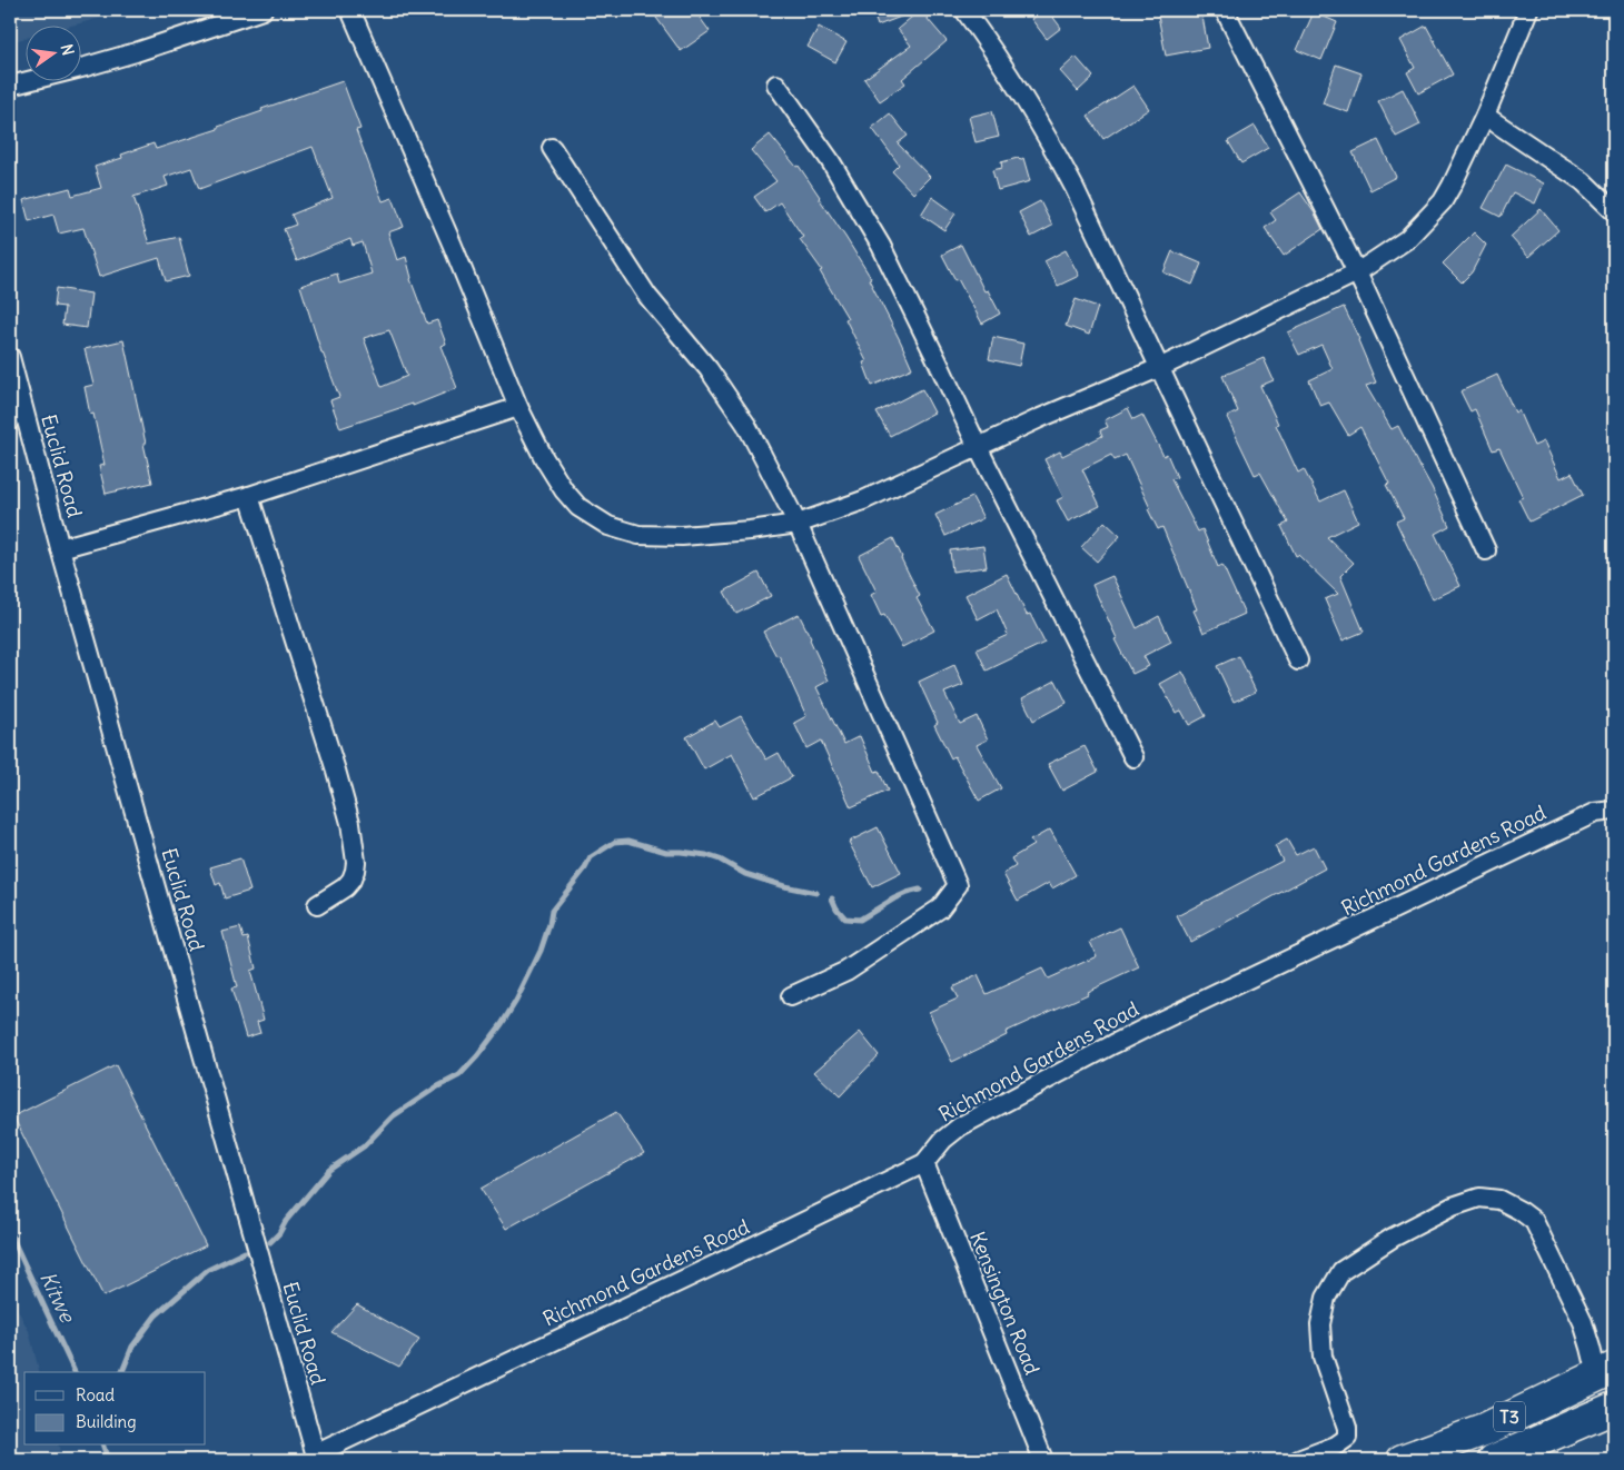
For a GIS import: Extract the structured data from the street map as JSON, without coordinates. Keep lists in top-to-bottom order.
{
  "streets": {
    "highway": ["T3"],
    "street": ["Euclid Road", "Richmond Gardens Road", "Kensington Road"]
  },
  "crossings": [
    ["Euclid Road", "Richmond Gardens Road"],
    ["Richmond Gardens Road", "Kensington Road"]
  ],
  "water": ["Kitwe"],
  "legend": ["Road", "Building"],
  "north": "right"
}
